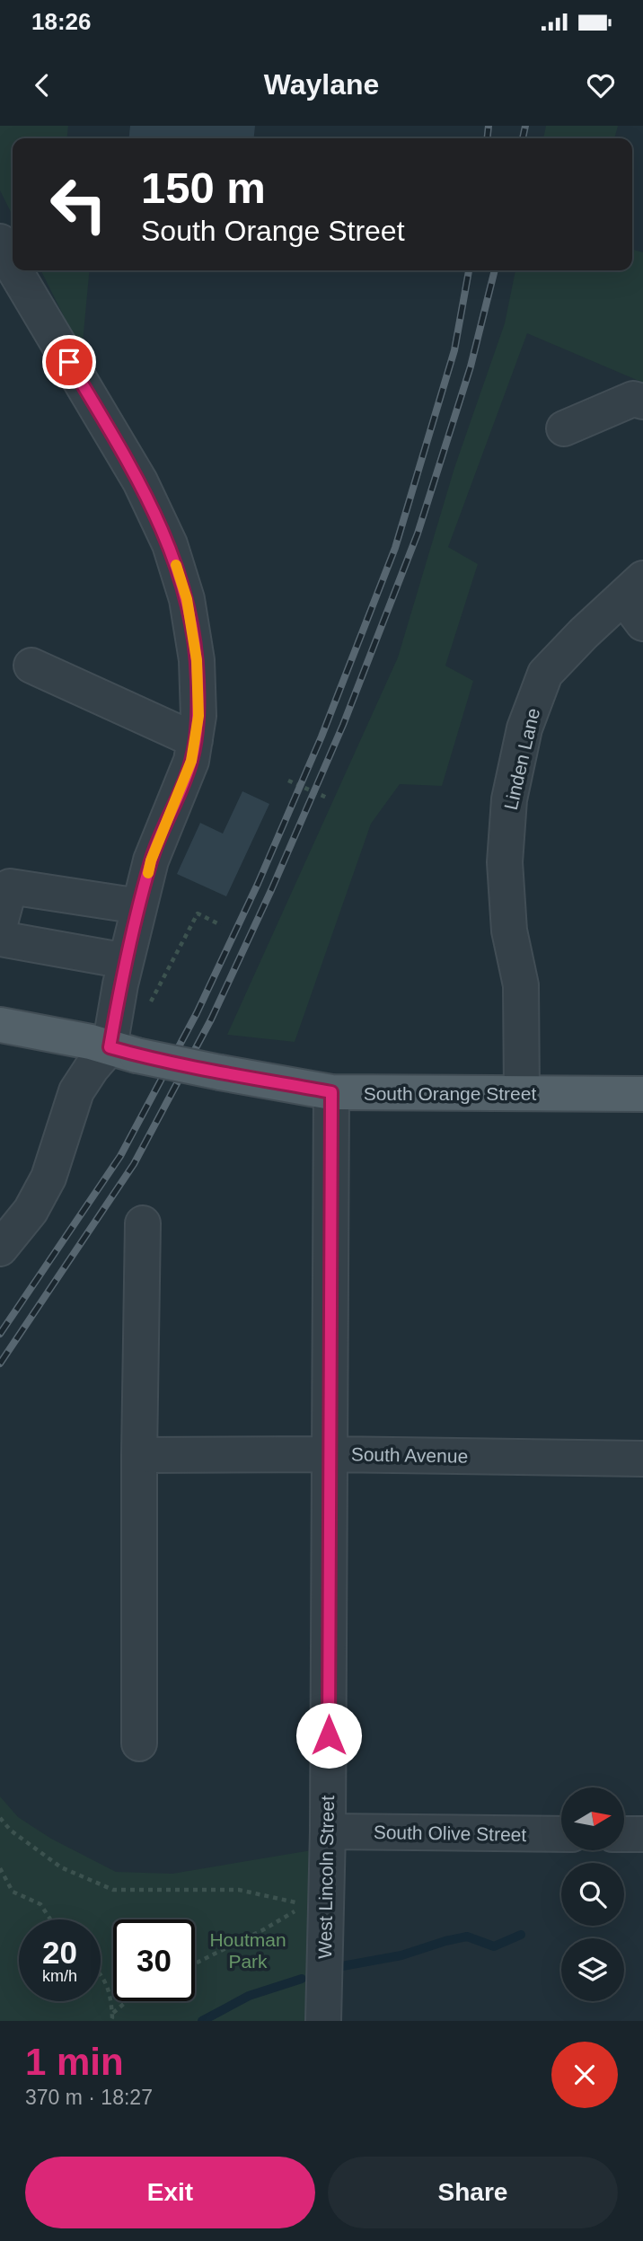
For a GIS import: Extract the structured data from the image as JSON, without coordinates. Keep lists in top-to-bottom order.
{
  "streets": {
    "main road": ["South Orange Street"],
    "street": [
      "Linden Lane",
      "South Avenue",
      "South Olive Street",
      "West Lincoln Street"
    ]
  },
  "crossings": [
    ["Linden Lane", "South Orange Street"],
    ["South Orange Street", "West Lincoln Street"],
    ["South Avenue", "West Lincoln Street"],
    ["South Olive Street", "West Lincoln Street"]
  ],
  "parks": ["Houtman Park"],
  "north": "right",
  "page": {
    "status": "18:26",
    "header": "Waylane",
    "turn": ["150 m", "South Orange Street"],
    "speed": "20 km/h",
    "limit": "30",
    "heading": ["1 min", "370 m · 18:27"],
    "buttons": ["Exit", "Share"]
  }
}
